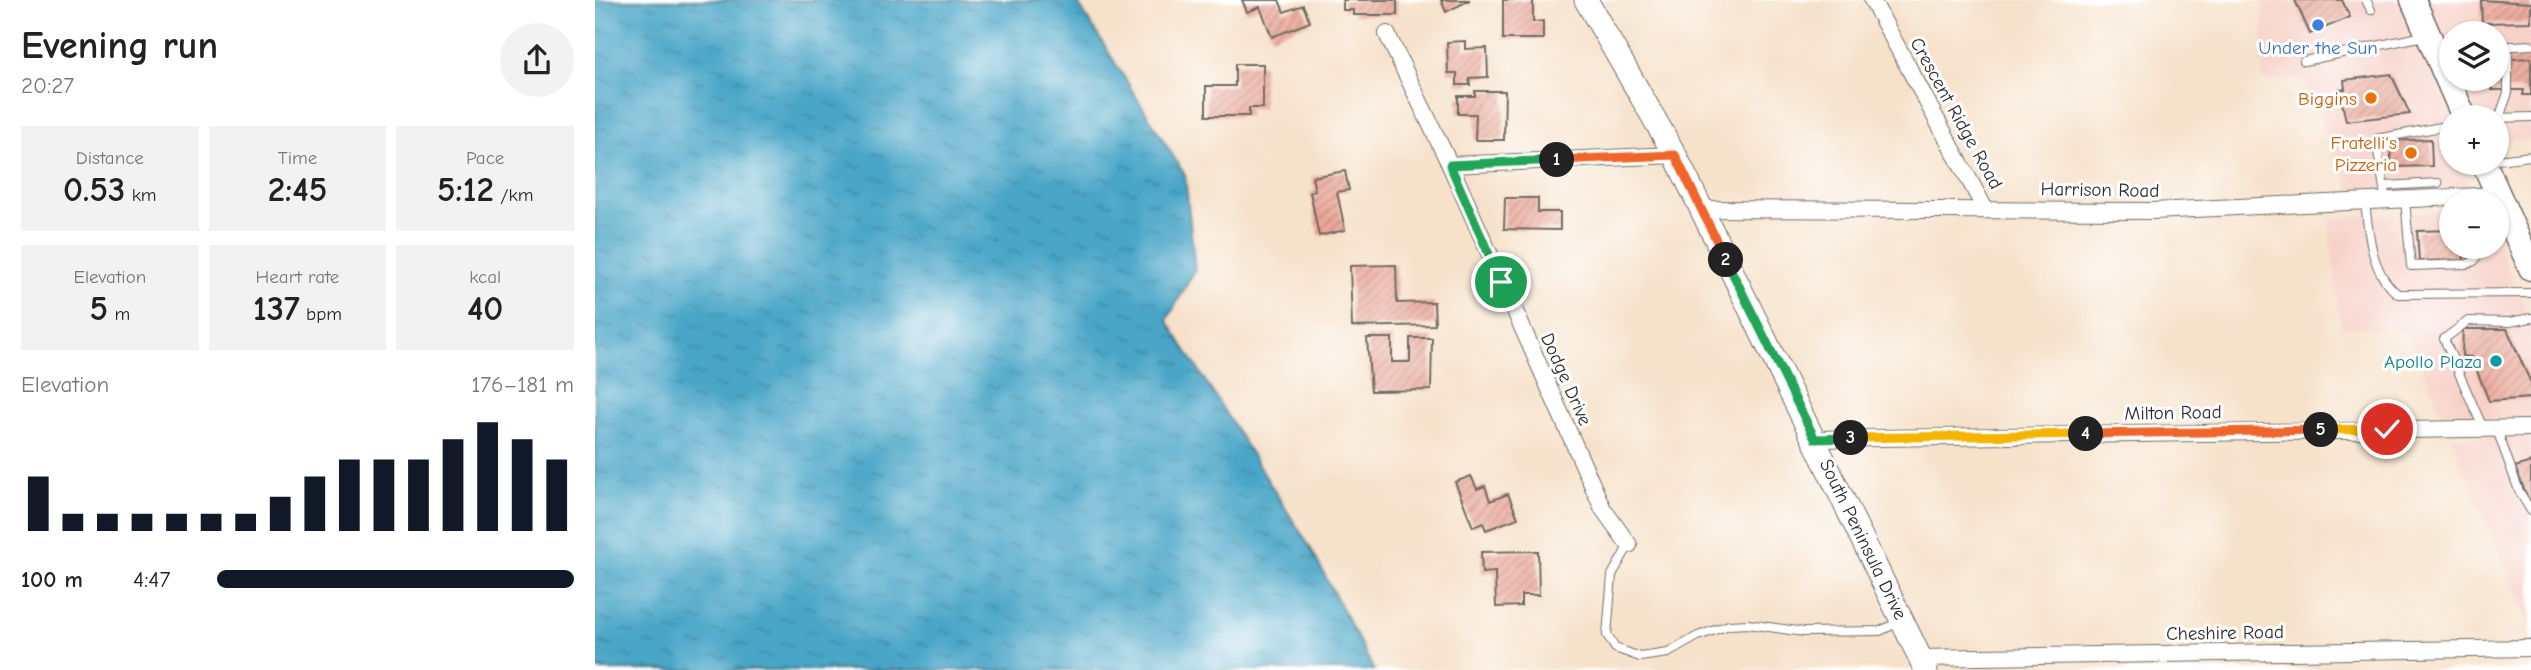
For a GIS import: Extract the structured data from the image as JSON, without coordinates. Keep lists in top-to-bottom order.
{
  "streets": {
    "main road": ["South Peninsula Drive"],
    "street": [
      "Crescent Ridge Road",
      "Harrison Road",
      "Dodge Drive",
      "Milton Road",
      "Cheshire Road"
    ]
  },
  "crossings": [
    ["Crescent Ridge Road", "Harrison Road"],
    ["Harrison Road", "South Peninsula Drive"],
    ["Milton Road", "South Peninsula Drive"],
    ["South Peninsula Drive", "Cheshire Road"]
  ],
  "places": [
    "Under the Sun",
    "Biggins",
    "Fratelli's Pizzeria",
    "Apollo Plaza"
  ],
  "page": {
    "heading": ["Evening run", "20:27"],
    "map_buttons": ["+", "−"],
    "stats": [
      ["Distance", "0.53 km"],
      ["Time", "2:45"],
      ["Pace", "5:12 /km"],
      ["Elevation", "5 m"],
      ["Heart rate", "137 bpm"],
      ["kcal", "40"]
    ],
    "pins": [
      "1",
      "2",
      "5",
      "4",
      "3"
    ],
    "chart": ["Elevation", "176–181 m"],
    "list": [
      {
        "name": "100 m",
        "note": "4:47"
      }
    ]
  }
}
